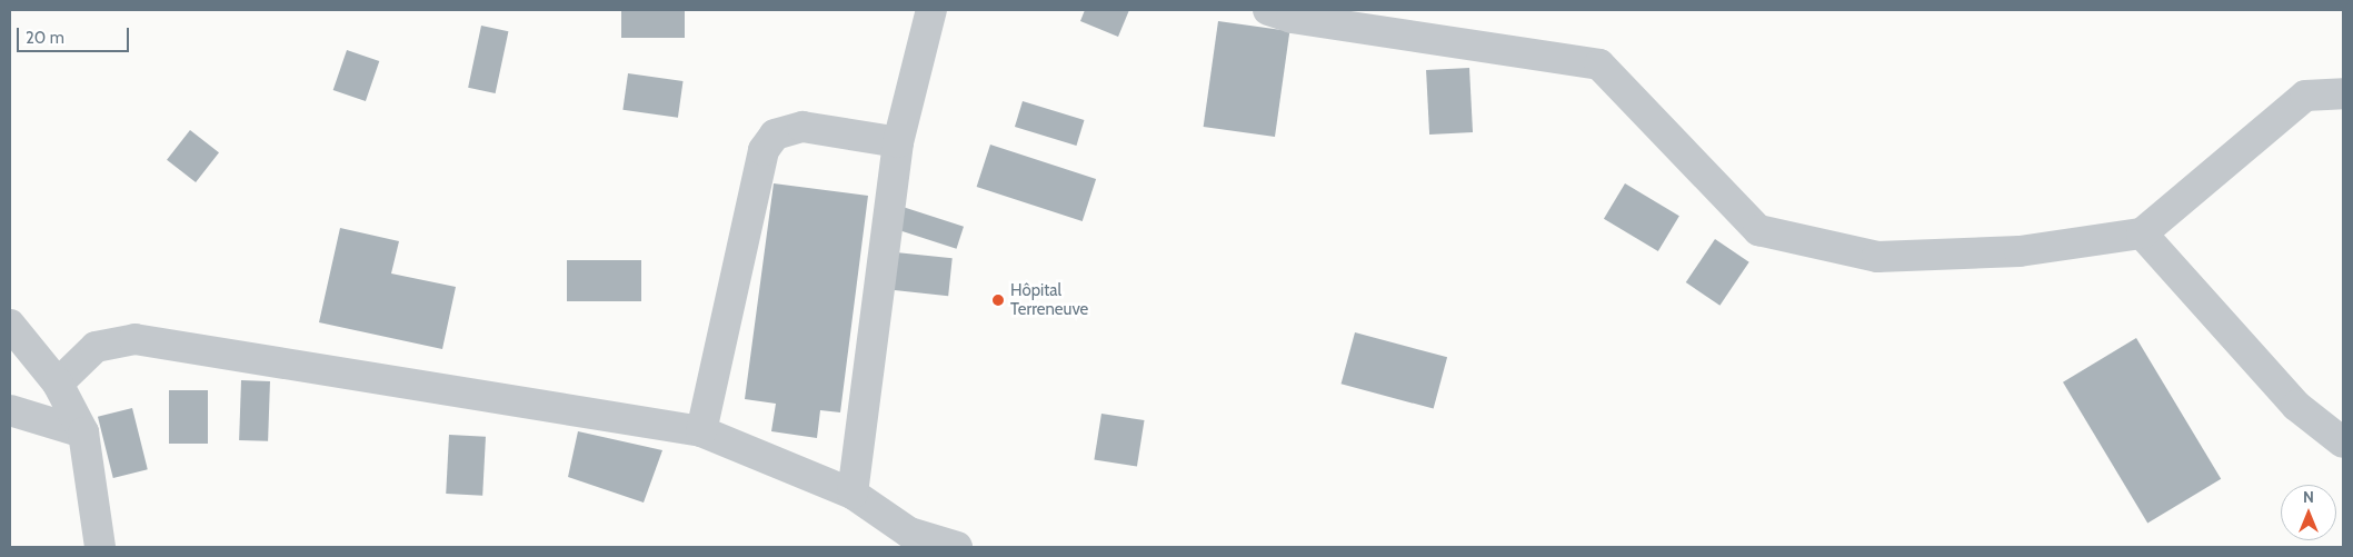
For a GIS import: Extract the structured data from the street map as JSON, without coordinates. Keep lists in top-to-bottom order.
{
  "places": ["Hôpital Terreneuve"],
  "scale_bar": "20 m",
  "north": "top"
}
